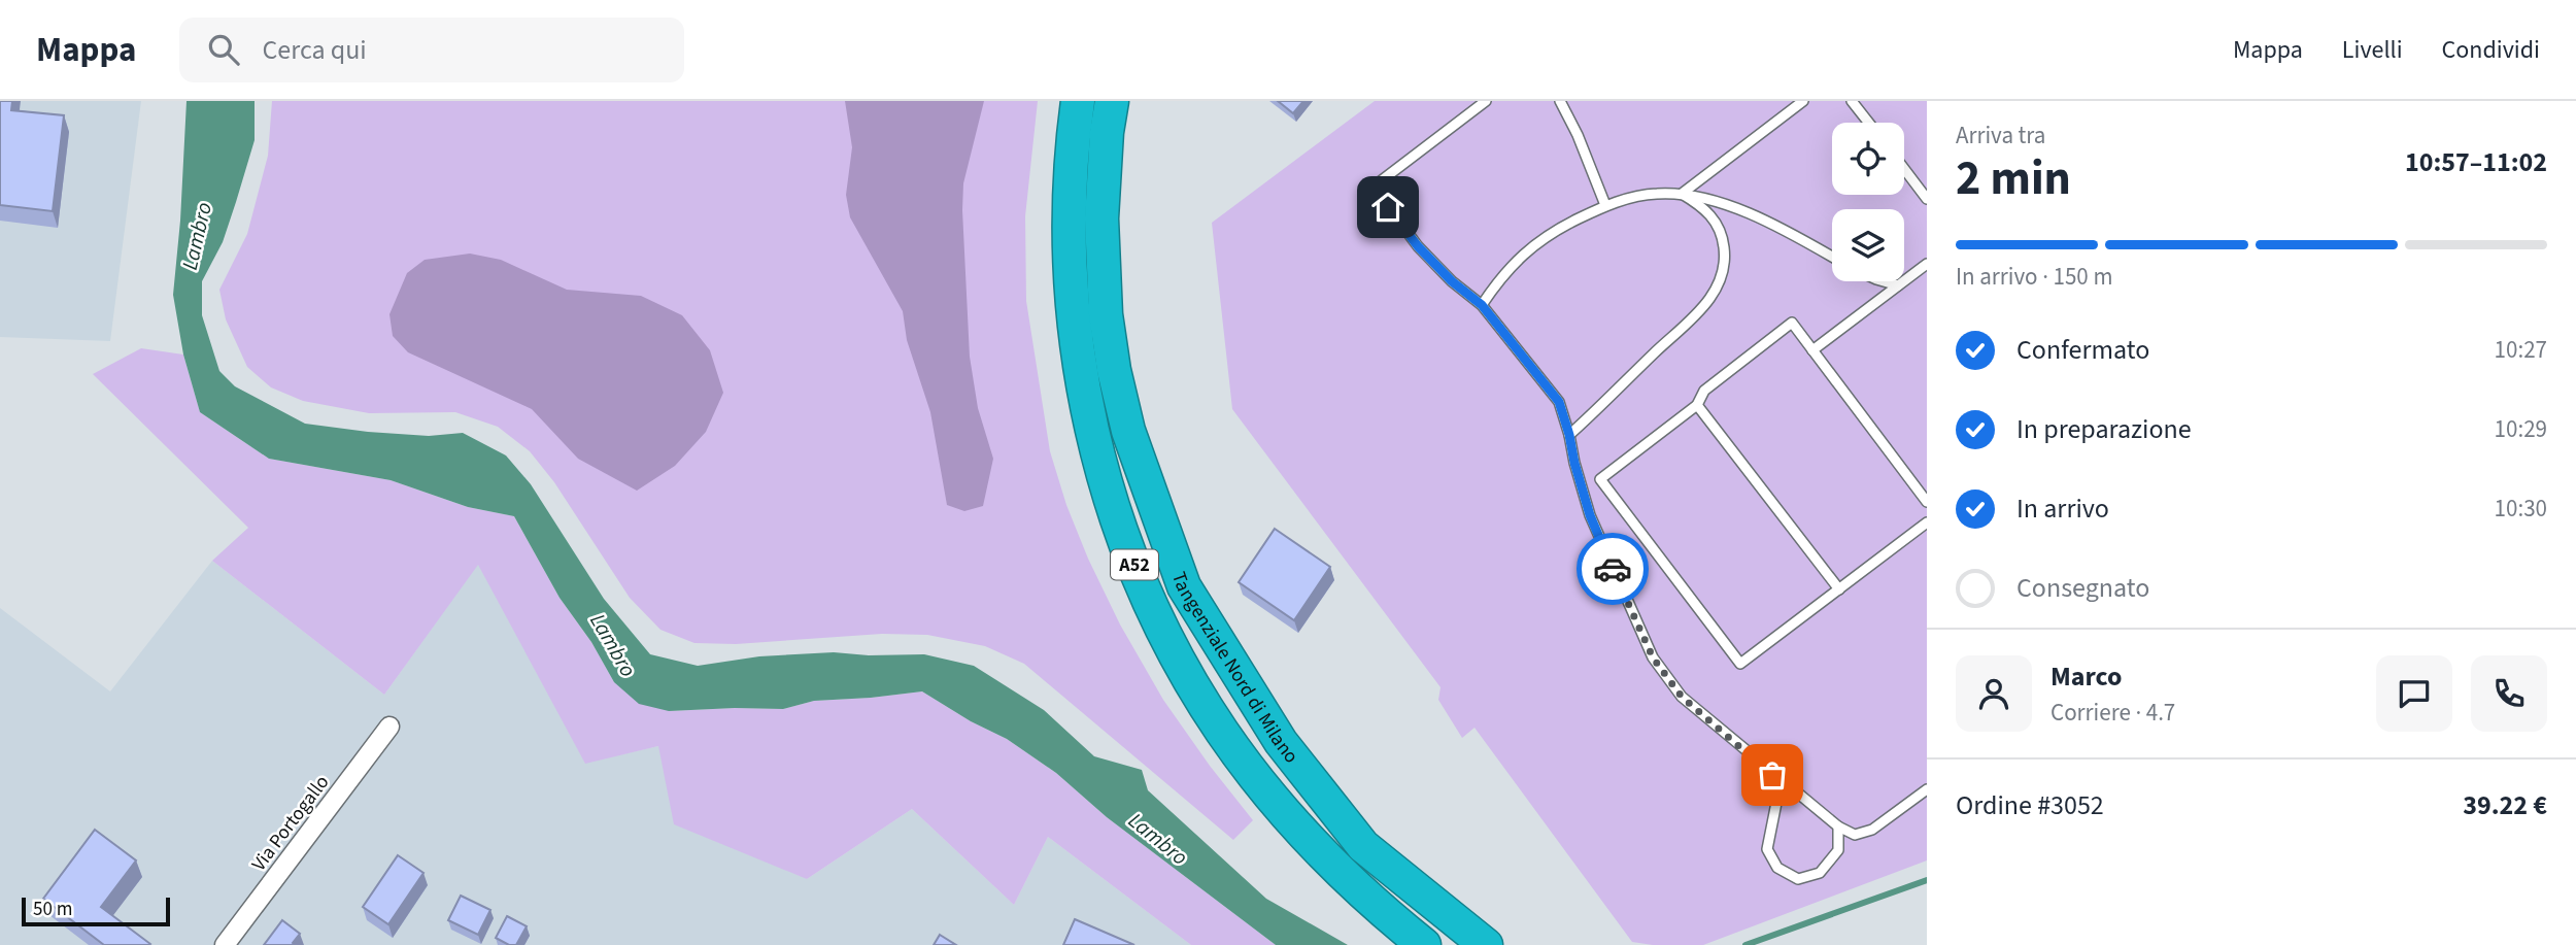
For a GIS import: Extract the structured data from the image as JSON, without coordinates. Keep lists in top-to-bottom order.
{
  "streets": {
    "highway": ["A52", "Tangenziale Nord di Milano"],
    "street": ["Via Portogallo"]
  },
  "water": ["Lambro"],
  "scale_bar": "50 m",
  "page": {
    "header": "Mappa",
    "search": "Cerca qui",
    "nav": ["Mappa", "Livelli", "Condividi"],
    "heading": ["2 min", "Arriva tra", "10:57–11:02"],
    "panel": [
      "Marco",
      "Corriere · 4.7",
      "Ordine #3052",
      "39.22 €"
    ],
    "bar": "In arrivo · 150 m",
    "list": [
      ["Confermato", "10:27"],
      ["In preparazione", "10:29"],
      ["In arrivo", "10:30"],
      "Consegnato"
    ],
    "scale": "50 m"
  }
}
